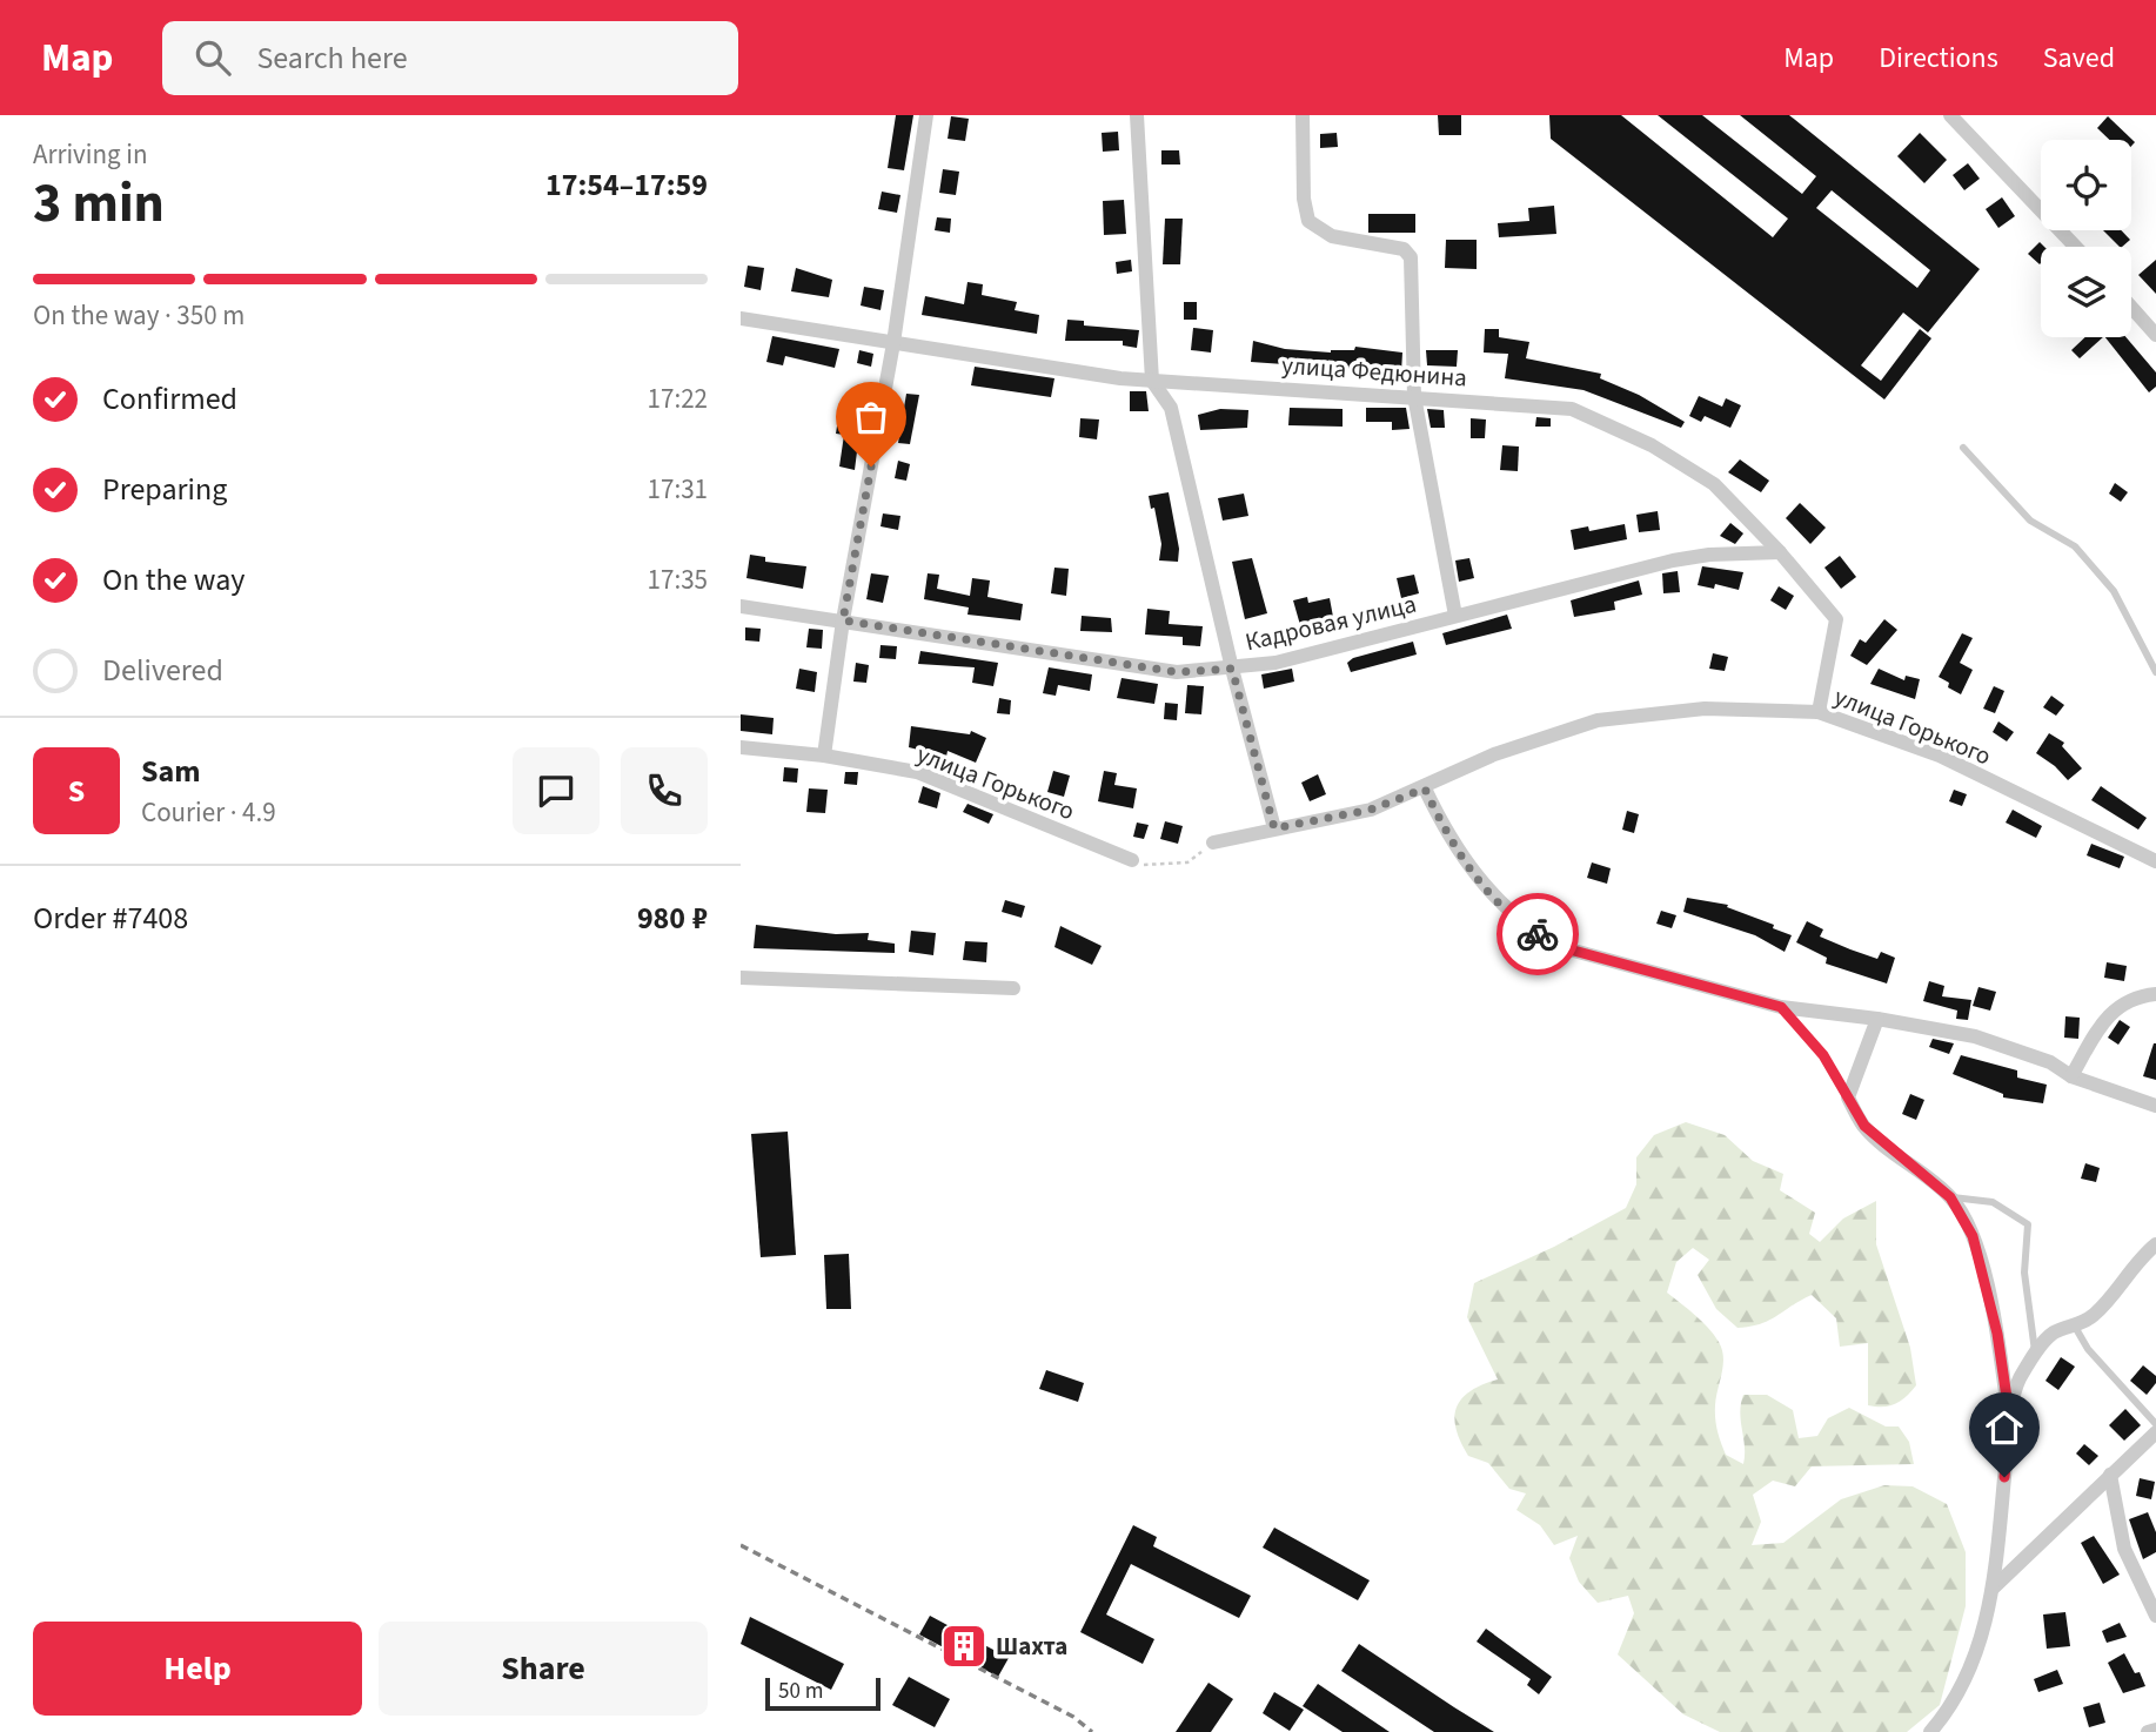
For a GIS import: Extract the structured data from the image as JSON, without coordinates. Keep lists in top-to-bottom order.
{
  "streets": {
    "street": ["улица Федюнина", "Кадровая улица", "улица Горького"]
  },
  "crossings": [
    ["улица Федюнина", "Кадровая улица"],
    ["улица Федюнина", "улица Горького"]
  ],
  "places": {
    "building": ["Шахта"]
  },
  "scale_bar": "50 m",
  "page": {
    "header": "Map",
    "search": "Search here",
    "nav": ["Map", "Directions", "Saved"],
    "heading": ["3 min", "Arriving in", "17:54–17:59"],
    "panel": [
      "Sam",
      "Courier · 4.9",
      "Order #7408",
      "980 ₽"
    ],
    "bar": "On the way · 350 m",
    "list": [
      ["Confirmed", "17:22"],
      ["Preparing", "17:31"],
      ["On the way", "17:35"],
      "Delivered"
    ],
    "round": "S",
    "buttons": ["Help", "Share"],
    "scale": "50 m"
  }
}
